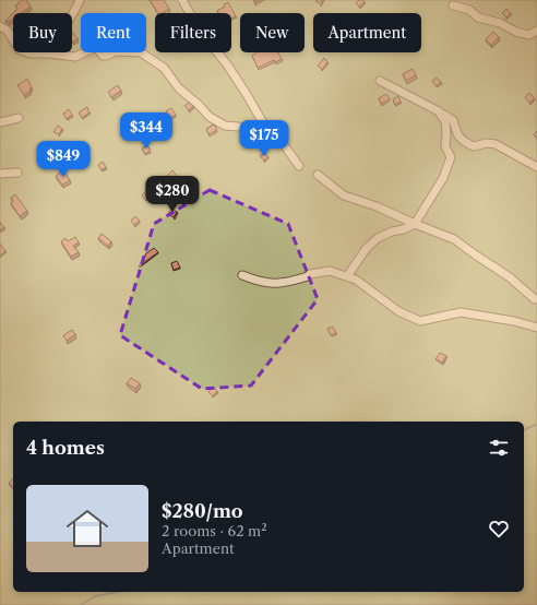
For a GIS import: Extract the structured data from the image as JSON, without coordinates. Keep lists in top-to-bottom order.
{
  "page": {
    "chip": [
      "Buy",
      "Rent",
      "Filters",
      "New",
      "Apartment"
    ],
    "price": [
      "$344",
      "$175",
      "$849",
      "$280"
    ],
    "heading": "4 homes",
    "list": [
      {
        "name": "$280/mo",
        "note": "2 rooms · 62 m² · Apartment"
      }
    ]
  }
}
